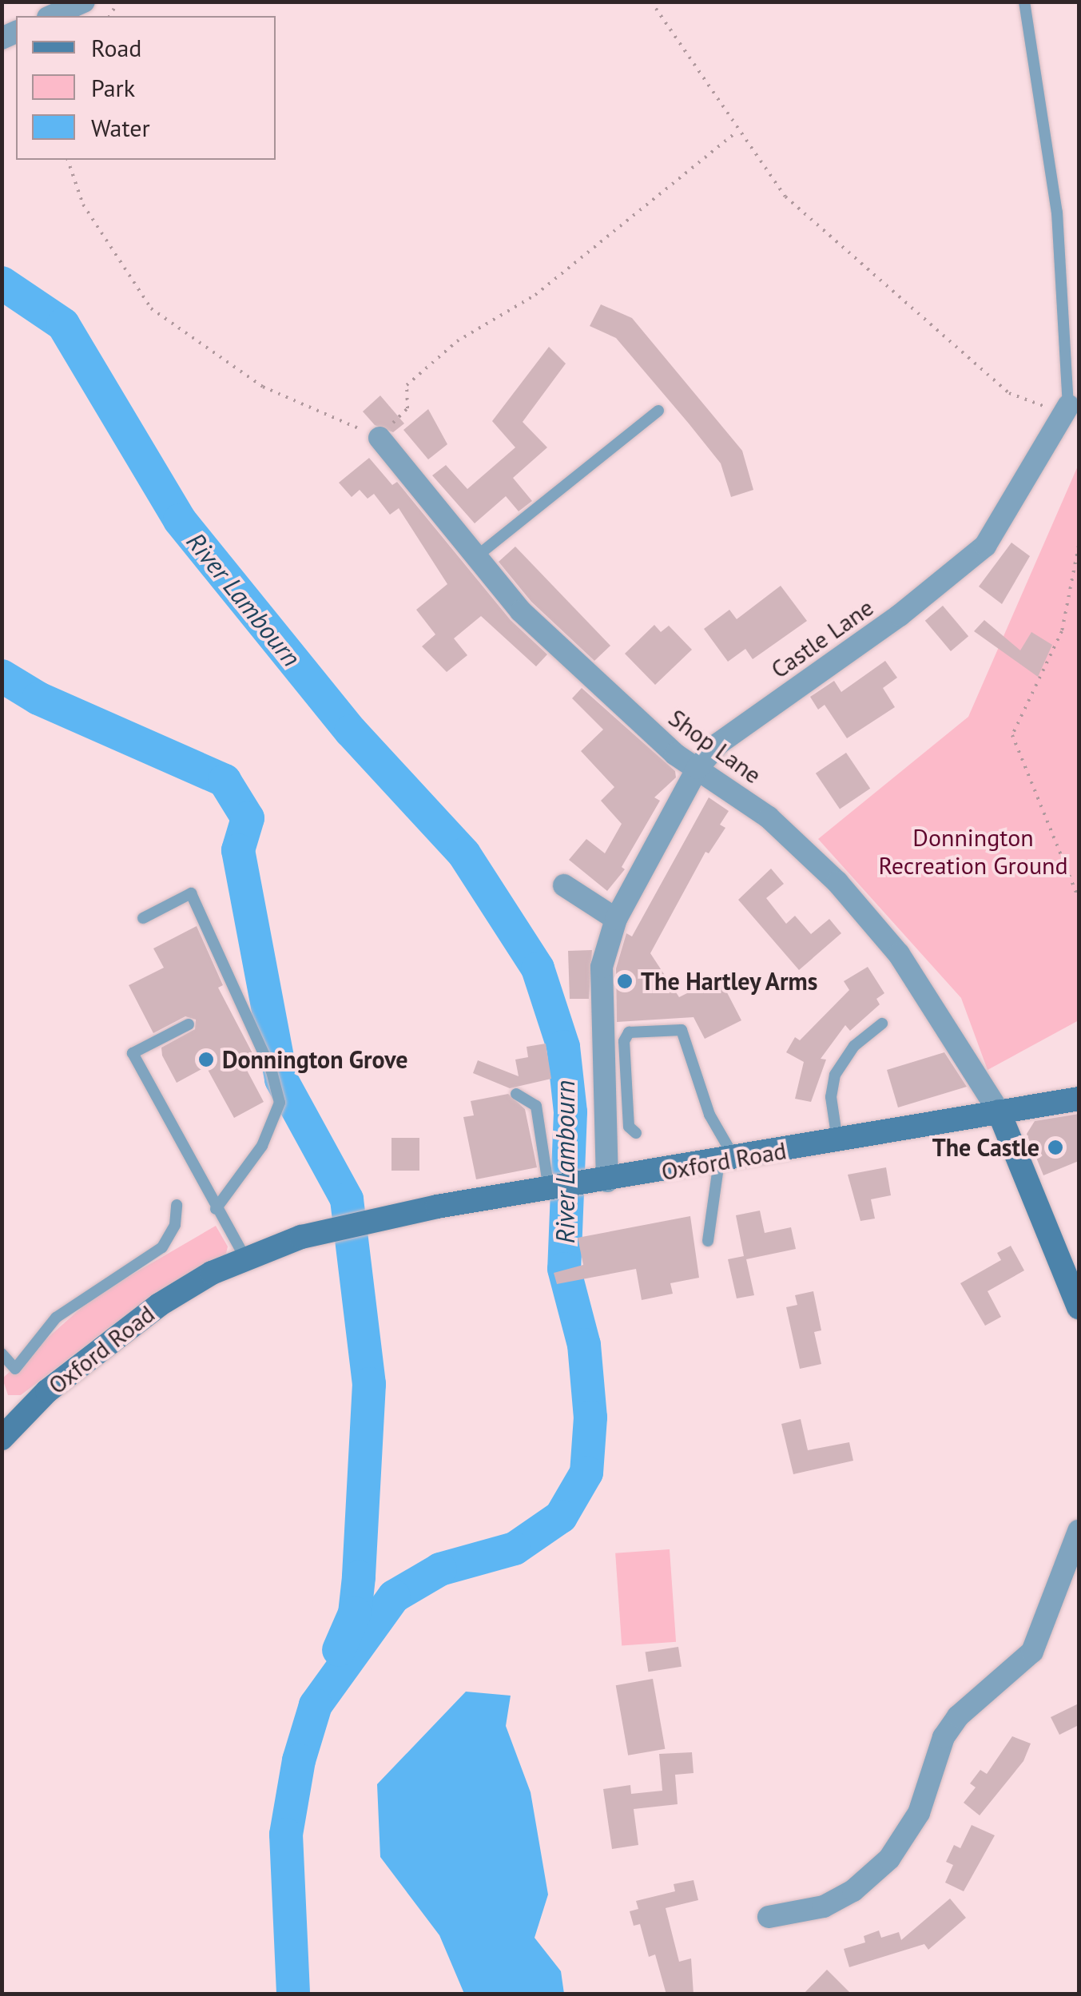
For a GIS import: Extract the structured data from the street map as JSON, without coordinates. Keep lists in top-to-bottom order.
{
  "streets": {
    "main road": ["Oxford Road"],
    "street": ["Castle Lane", "Shop Lane"]
  },
  "crossings": [
    ["Castle Lane", "Shop Lane"],
    ["Castle Lane", "Oxford Road"],
    ["Shop Lane", "Oxford Road"]
  ],
  "water": ["River Lambourn"],
  "parks": ["Donnington Recreation Ground"],
  "places": ["The Hartley Arms", "Donnington Grove", "The Castle"],
  "legend": ["Road", "Park", "Water"]
}
